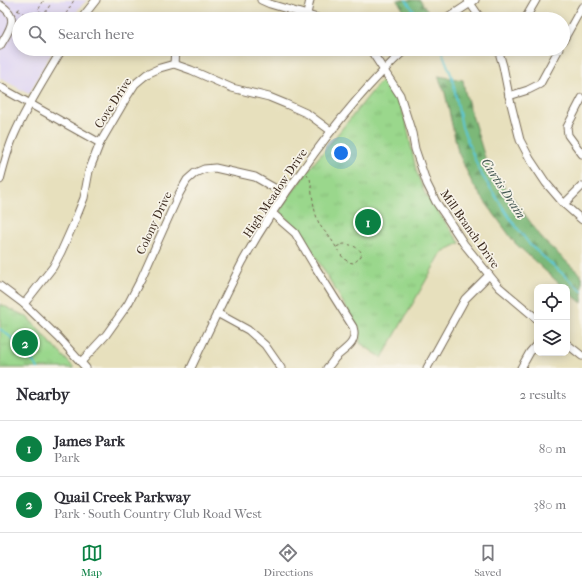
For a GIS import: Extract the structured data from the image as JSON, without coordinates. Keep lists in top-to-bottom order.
{
  "streets": {
    "street": [
      "Cove Drive",
      "High Meadow Drive",
      "Colony Drive",
      "Mill Branch Drive"
    ]
  },
  "crossings": [
    ["High Meadow Drive", "Colony Drive"],
    ["High Meadow Drive", "Mill Branch Drive"]
  ],
  "water": ["Curtis Drain"],
  "page": {
    "search": "Search here",
    "pins": ["1", "2"],
    "heading": ["Nearby", "2 results"],
    "list": [
      {
        "mark": "1",
        "name": "James Park",
        "note": "Park",
        "value": "80 m"
      },
      {
        "mark": "2",
        "name": "Quail Creek Parkway",
        "note": "Park · South Country Club Road West",
        "value": "380 m"
      }
    ],
    "nav": ["Map", "Directions", "Saved"]
  }
}
